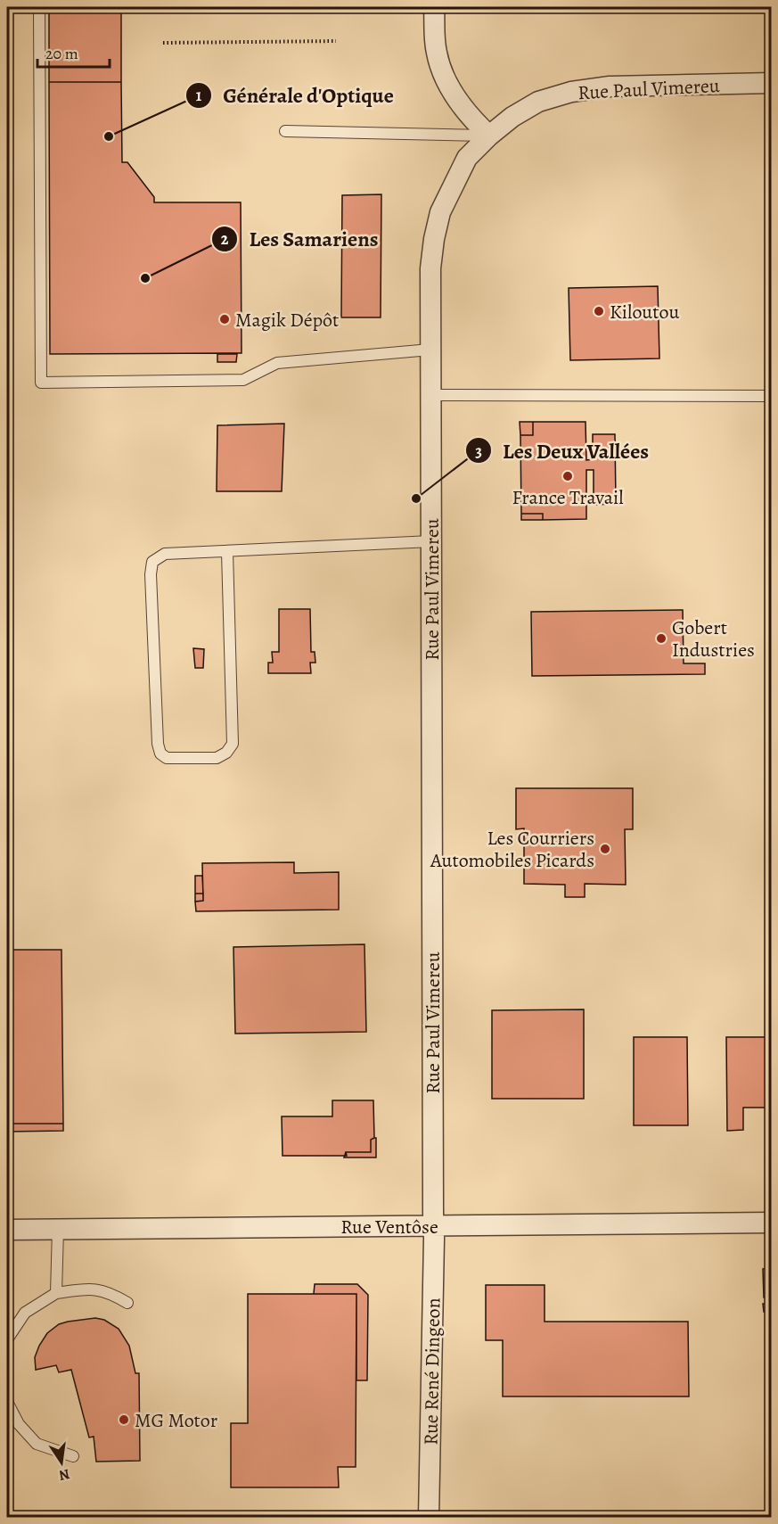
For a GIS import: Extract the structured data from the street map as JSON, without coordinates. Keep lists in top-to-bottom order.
{
  "streets": {
    "street": ["Rue Paul Vimereu", "Rue Ventôse", "Rue René Dingeon"]
  },
  "crossings": [
    ["Rue Paul Vimereu", "Rue Ventôse"],
    ["Rue Paul Vimereu", "Rue René Dingeon"],
    ["Rue Ventôse", "Rue René Dingeon"]
  ],
  "places": [
    "Générale d'Optique",
    "Les Samariens",
    "Kiloutou",
    "Magik Dépôt",
    "France Travail",
    "Les Deux Vallées",
    "Gobert Industries",
    "Les Courriers Automobiles Picards",
    "MG Motor"
  ],
  "scale_bar": "20 m",
  "north": "bottom"
}
